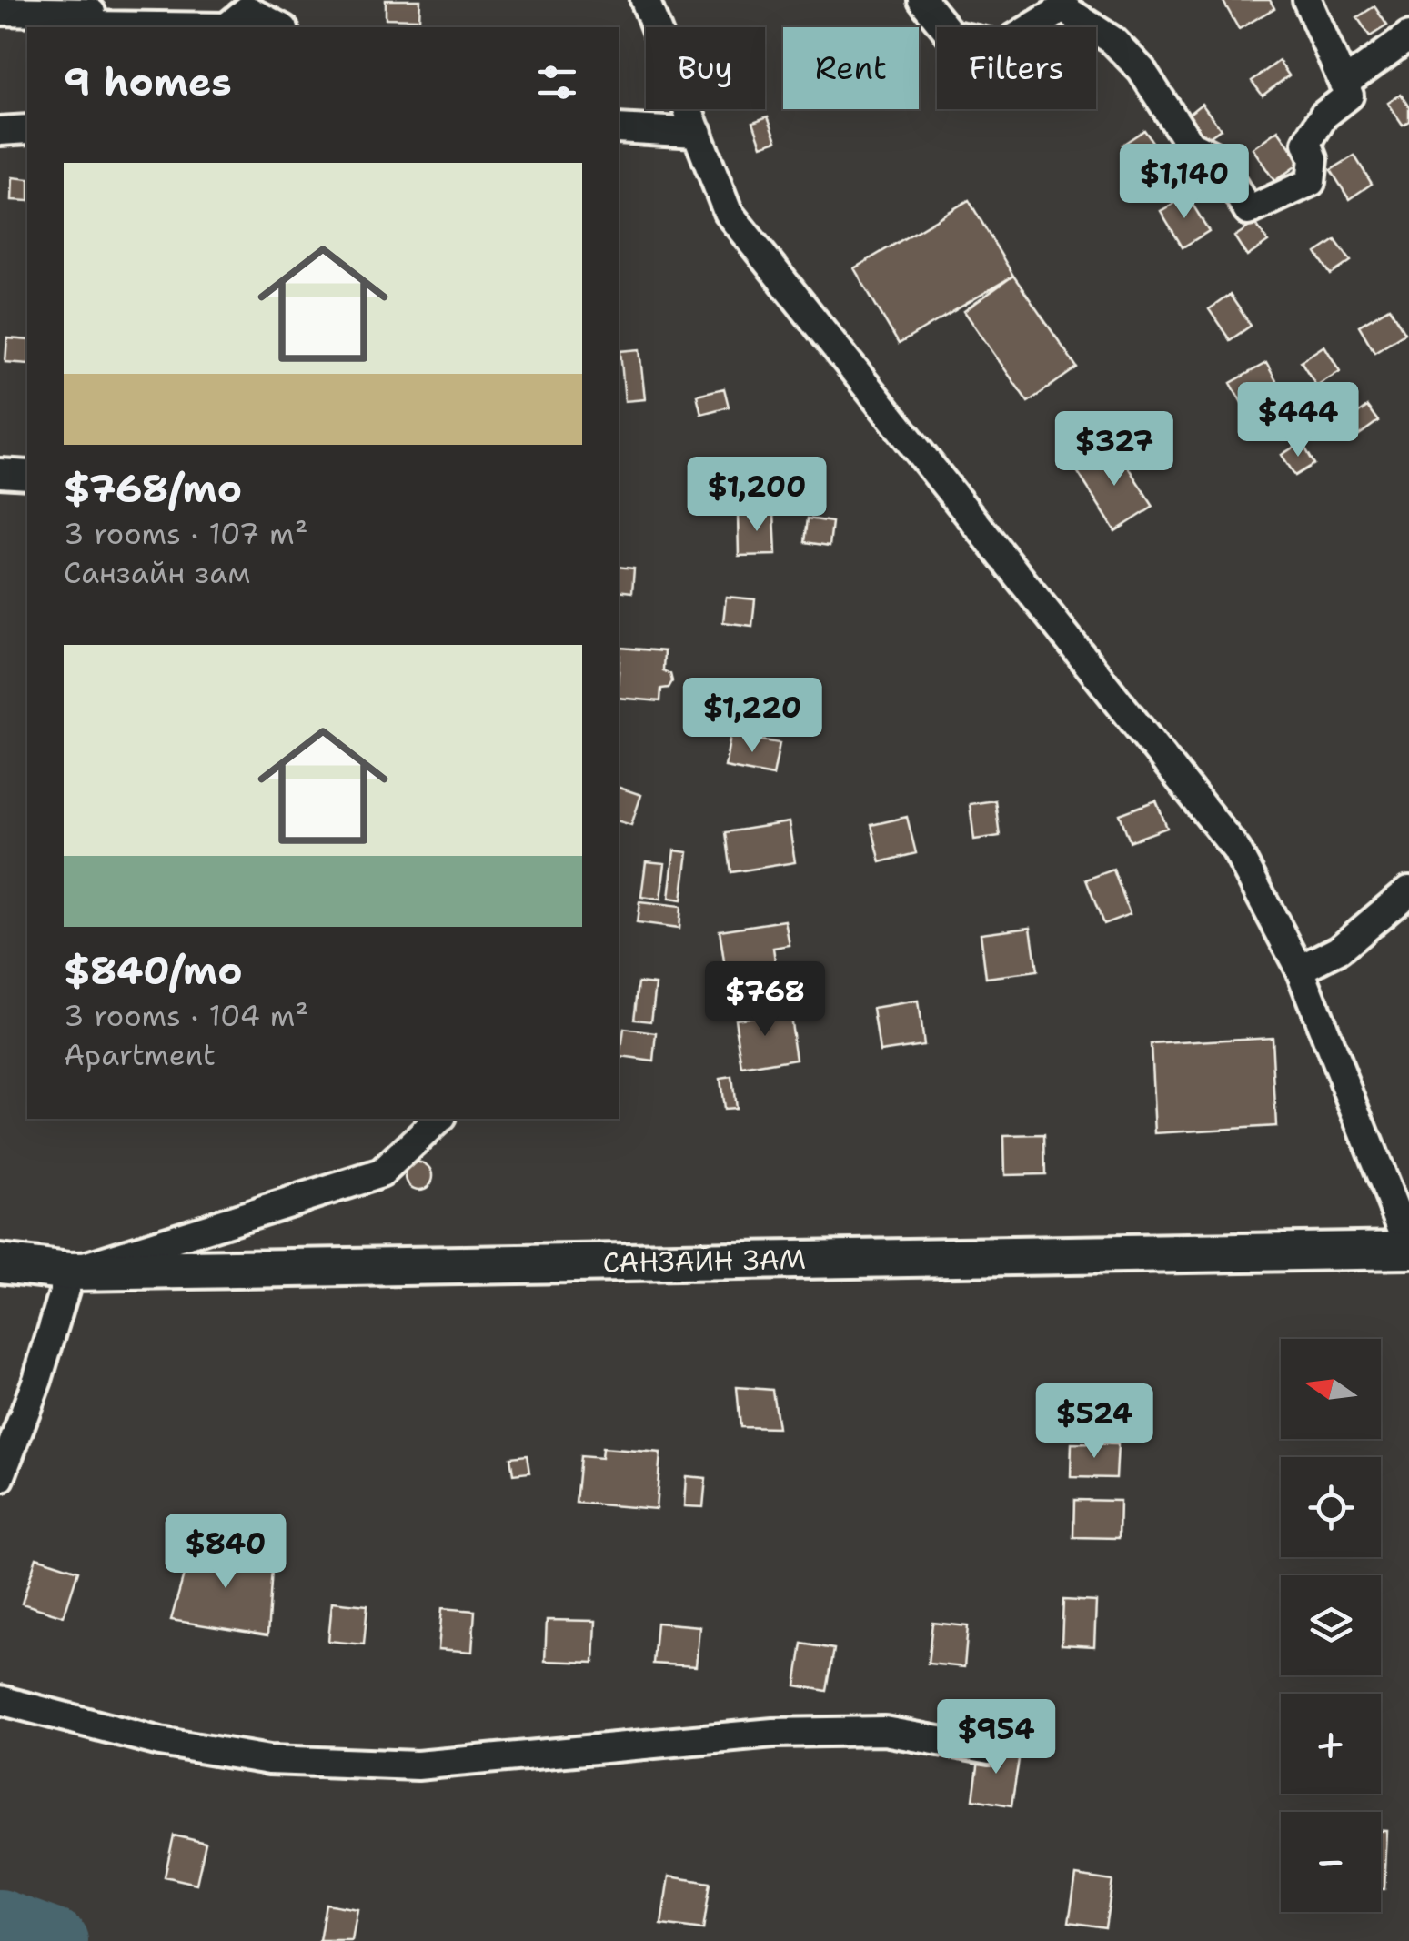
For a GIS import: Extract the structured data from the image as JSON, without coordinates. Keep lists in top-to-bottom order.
{
  "streets": {
    "main road": ["САНЗАЙН ЗАМ"]
  },
  "north": "left",
  "page": {
    "chip": ["Buy", "Rent", "Filters"],
    "heading": "9 homes",
    "list": [
      {
        "name": "$768/mo",
        "note": "3 rooms · 107 m² · Санзайн зам"
      },
      {
        "name": "$840/mo",
        "note": "3 rooms · 104 m² · Apartment"
      }
    ],
    "price": [
      "$1,140",
      "$444",
      "$327",
      "$1,200",
      "$1,220",
      "$768",
      "$524",
      "$840",
      "$954"
    ],
    "map_buttons": ["+", "−"]
  }
}
